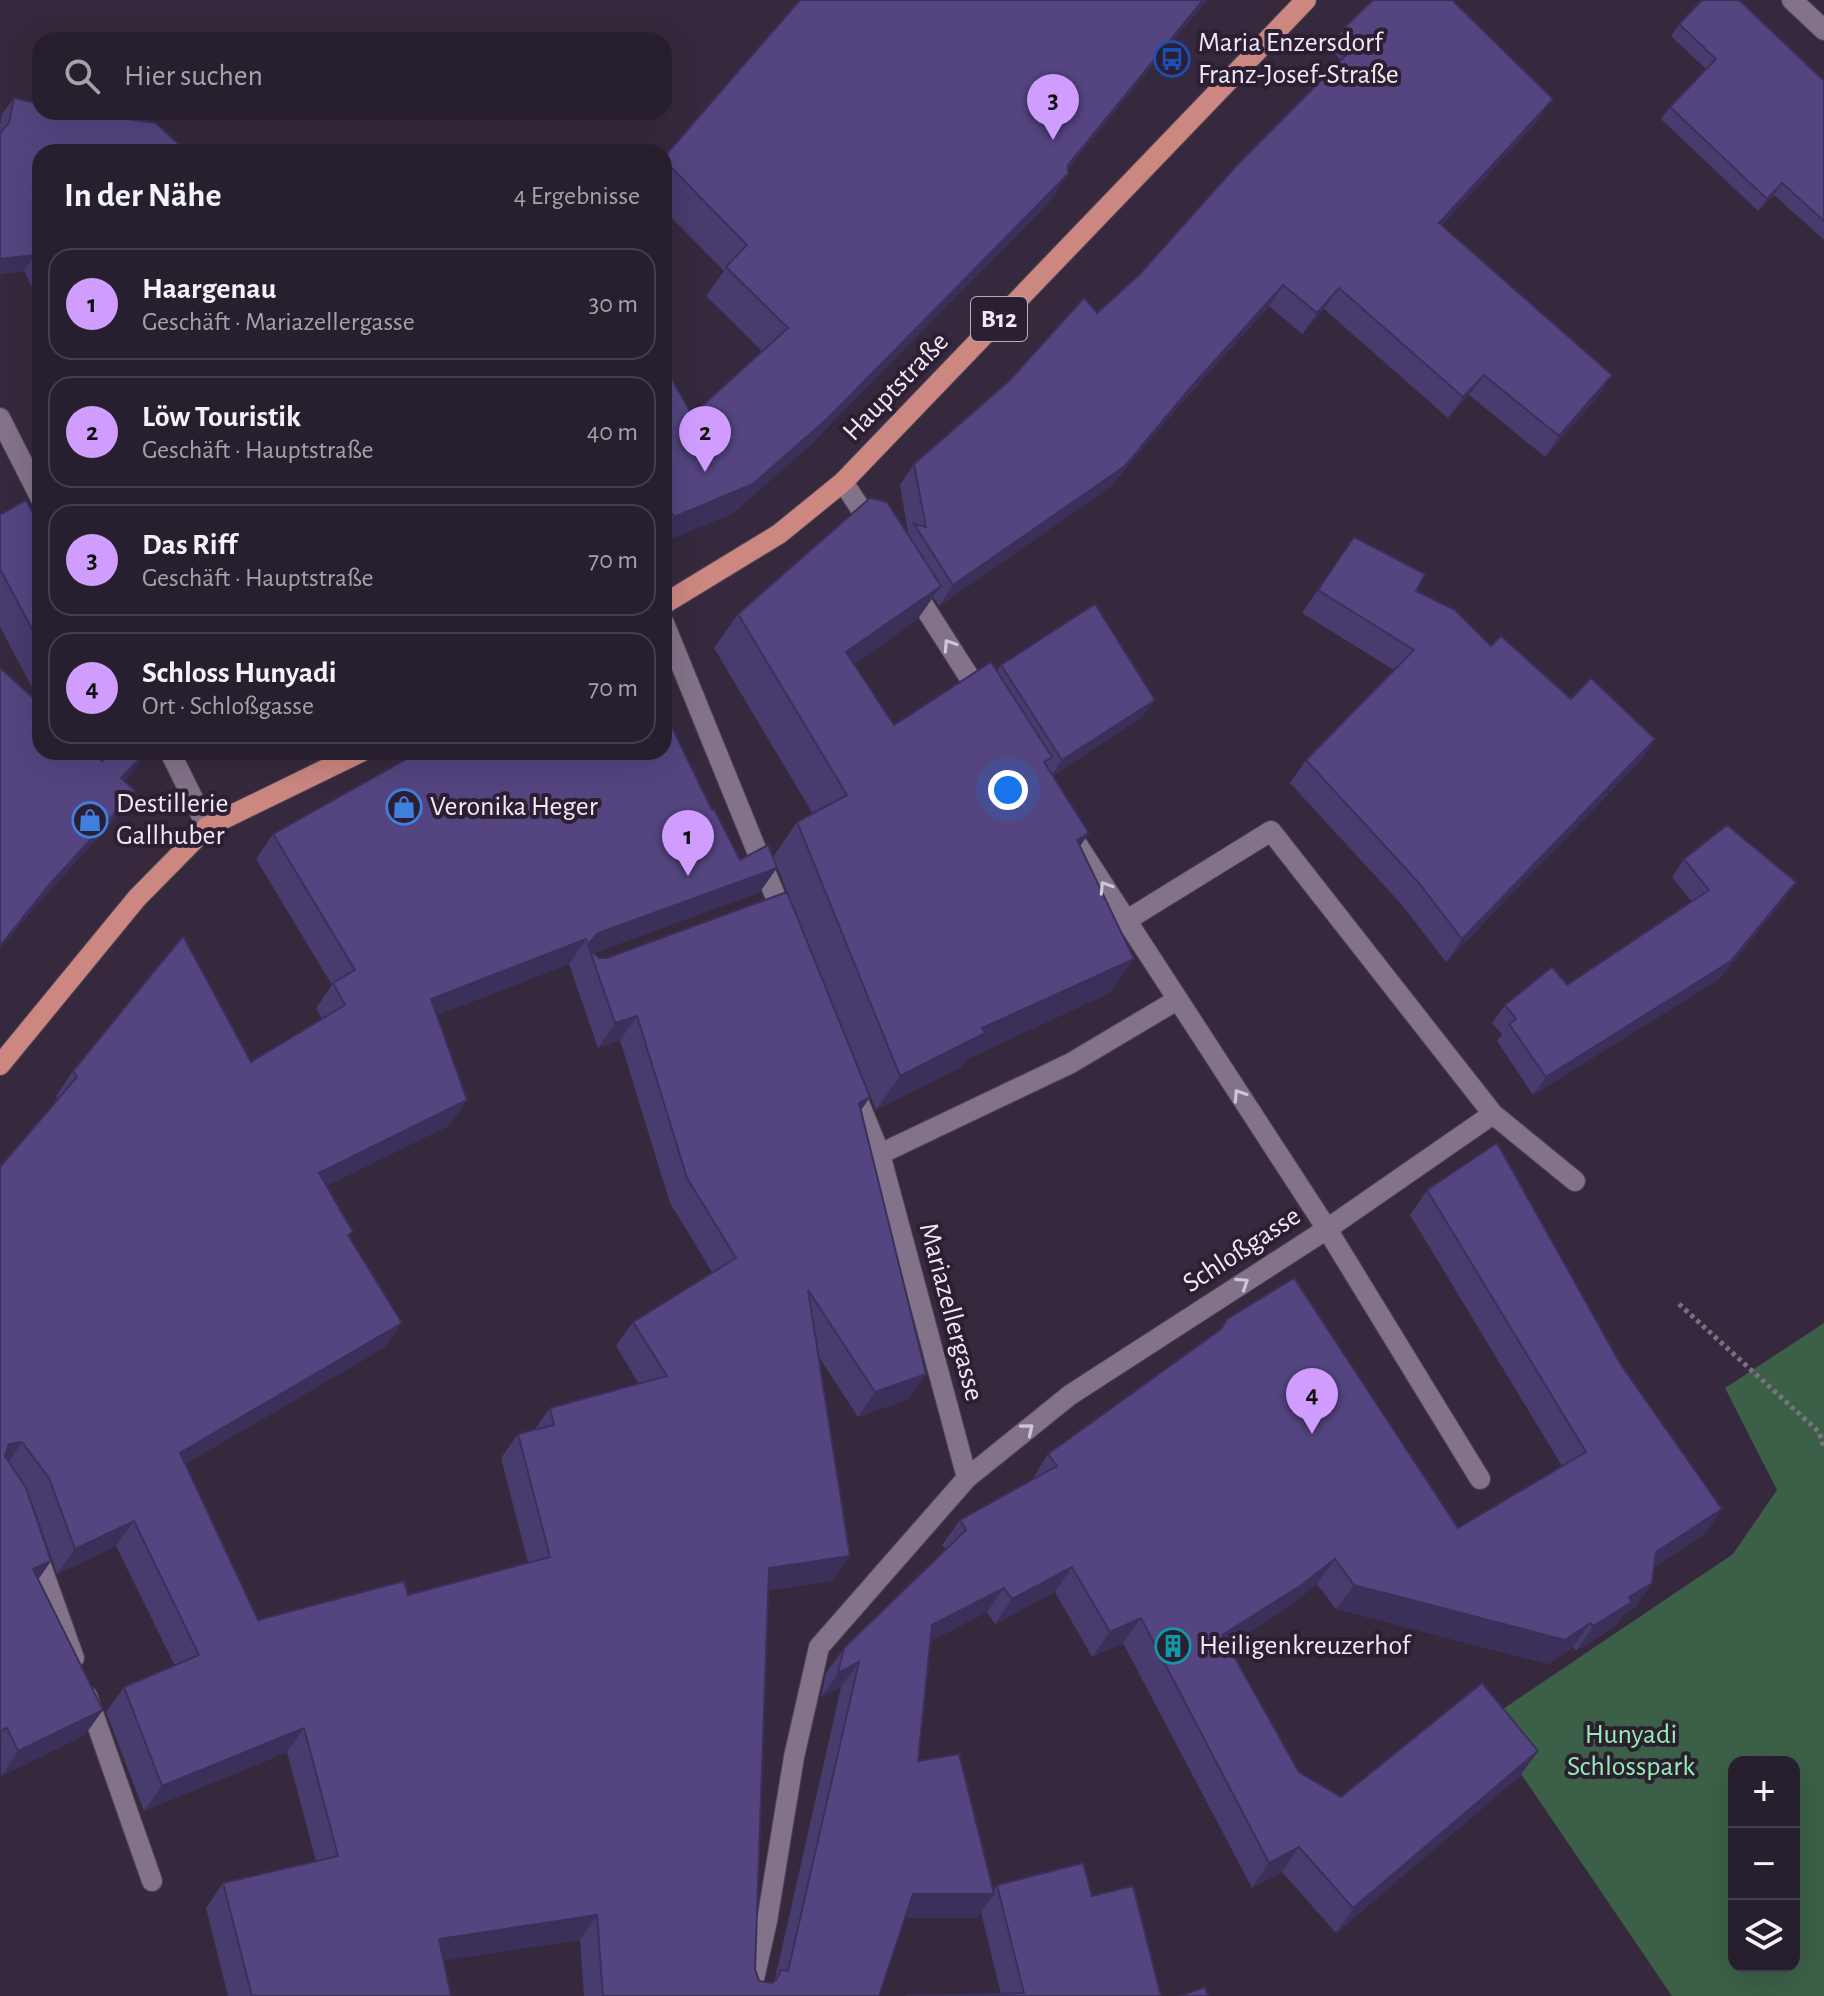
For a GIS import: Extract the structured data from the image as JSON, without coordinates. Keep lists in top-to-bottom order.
{
  "streets": {
    "main road": ["B12", "Hauptstraße"],
    "street": ["Schloßgasse", "Mariazellergasse"]
  },
  "crossings": [
    ["Schloßgasse", "Mariazellergasse"]
  ],
  "parks": ["Hunyadi Schlosspark"],
  "places": {
    "bus stop": ["Maria Enzersdorf Franz-Josef-Straße"],
    "shop": ["Veronika Heger", "Destillerie Gallhuber"],
    "building": ["Heiligenkreuzerhof"]
  },
  "page": {
    "search": "Hier suchen",
    "pins": [
      "3",
      "2",
      "1",
      "4"
    ],
    "heading": ["In der Nähe", "4 Ergebnisse"],
    "list": [
      {
        "mark": "1",
        "name": "Haargenau",
        "note": "Geschäft · Mariazellergasse",
        "value": "30 m"
      },
      {
        "mark": "2",
        "name": "Löw Touristik",
        "note": "Geschäft · Hauptstraße",
        "value": "40 m"
      },
      {
        "mark": "3",
        "name": "Das Riff",
        "note": "Geschäft · Hauptstraße",
        "value": "70 m"
      },
      {
        "mark": "4",
        "name": "Schloss Hunyadi",
        "note": "Ort · Schloßgasse",
        "value": "70 m"
      }
    ],
    "map_buttons": ["+", "−"]
  }
}
